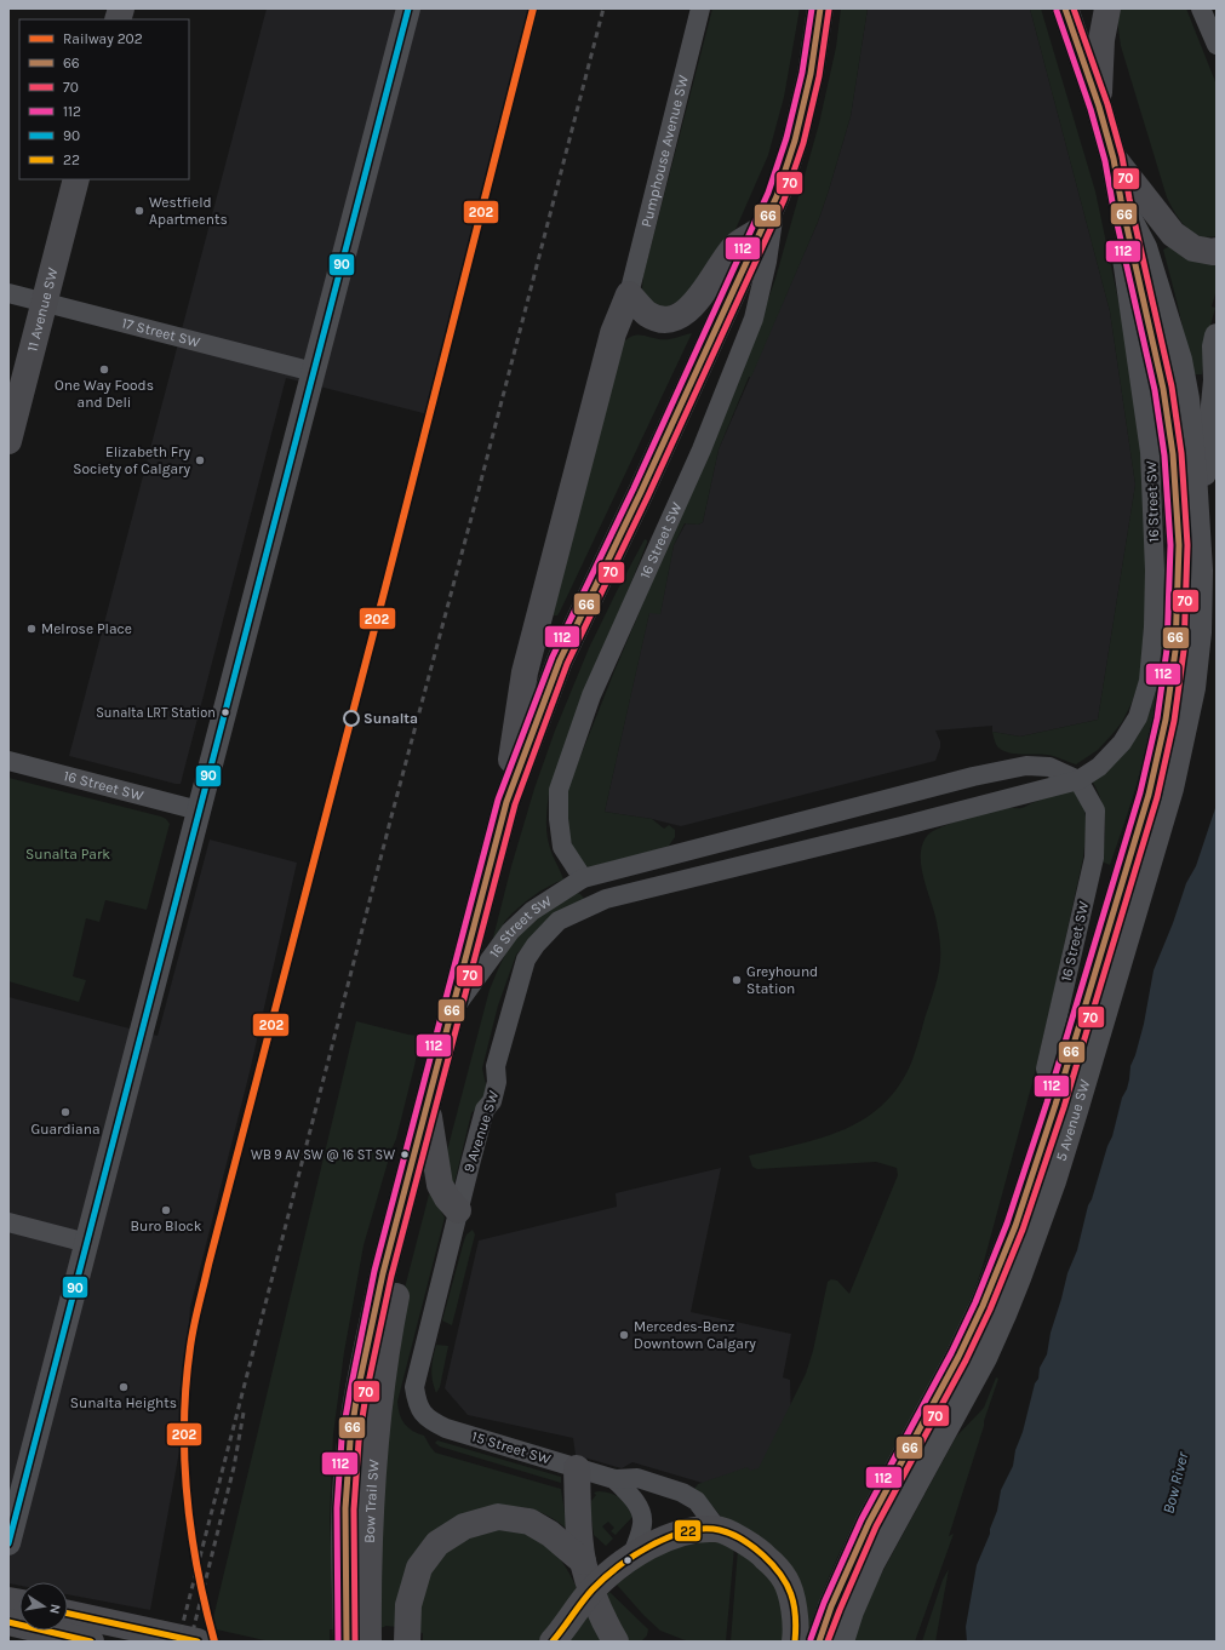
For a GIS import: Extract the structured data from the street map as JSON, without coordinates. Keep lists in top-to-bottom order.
{
  "streets": {
    "main road": ["11 Avenue SW", "Bow Trail SW"],
    "street": [
      "Pumphouse Avenue SW",
      "17 Street SW",
      "16 Street SW",
      "5 Avenue SW",
      "9 Avenue SW",
      "15 Street SW"
    ]
  },
  "crossings": [
    ["11 Avenue SW", "17 Street SW"],
    ["16 Street SW", "5 Avenue SW"],
    ["16 Street SW", "9 Avenue SW"],
    ["16 Street SW", "Bow Trail SW"],
    ["9 Avenue SW", "15 Street SW"]
  ],
  "water": ["Bow River"],
  "parks": ["Sunalta Park"],
  "places": [
    "Westfield Apartments",
    "One Way Foods and Deli",
    "Elizabeth Fry Society of Calgary",
    "Melrose Place",
    "Sunalta LRT Station",
    "Sunalta",
    "Greyhound Station",
    "Guardiana",
    "WB 9 AV SW @ 16 ST SW",
    "Buro Block",
    "Mercedes-Benz Downtown Calgary",
    "Sunalta Heights"
  ],
  "lines": [
    "rail line 202",
    "transit line 66",
    "transit line 70",
    "transit line 112",
    "transit line 90",
    "transit line 22"
  ],
  "legend": [
    "Railway 202",
    "66",
    "70",
    "112",
    "90",
    "22"
  ],
  "north": "right"
}
